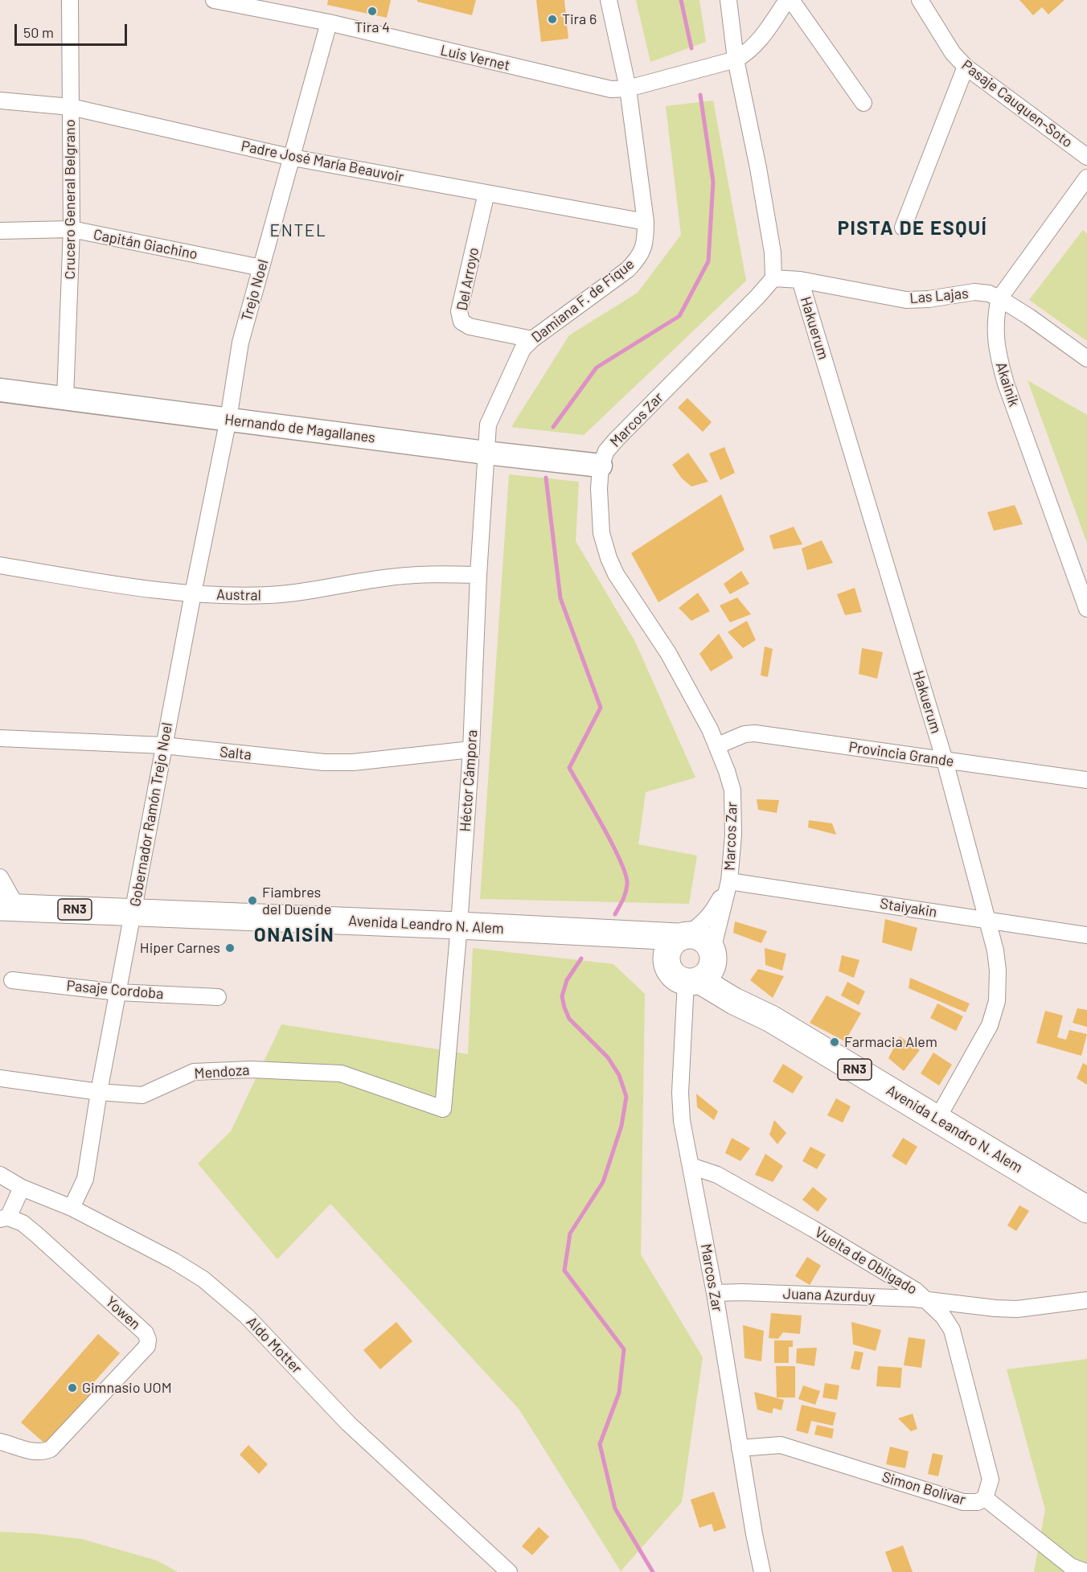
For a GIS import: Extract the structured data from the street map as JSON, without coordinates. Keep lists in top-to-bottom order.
{
  "streets": {
    "highway": ["RN3", "Avenida Leandro N. Alem"],
    "main road": ["Hernando de Magallanes"],
    "street": [
      "Luis Vernet",
      "Pasaje Cauquen-Soto",
      "Padre José María Beauvoir",
      "Crucero General Belgrano",
      "Capitán Giachino",
      "Del Arroyo",
      "Trejo Noel",
      "Las Lajas",
      "Damiana F. de Fique",
      "Hakuerum",
      "Akainik",
      "Marcos Zar",
      "Austral",
      "Salta",
      "Provincia Grande",
      "Héctor Cámpora",
      "Gobernador Ramón Trejo Noel",
      "Staiyakin",
      "Pasaje Cordoba",
      "Mendoza",
      "Vuelta de Obligado",
      "Juana Azurduy",
      "Yowen",
      "Aldo Motter",
      "Simon Bolivar"
    ]
  },
  "crossings": [
    ["Luis Vernet", "Trejo Noel"],
    ["Luis Vernet", "Damiana F. de Fique"],
    ["Padre José María Beauvoir", "Crucero General Belgrano"],
    ["Padre José María Beauvoir", "Del Arroyo"],
    ["Padre José María Beauvoir", "Trejo Noel"],
    ["Padre José María Beauvoir", "Damiana F. de Fique"],
    ["Crucero General Belgrano", "Capitán Giachino"],
    ["Crucero General Belgrano", "Hernando de Magallanes"],
    ["Capitán Giachino", "Trejo Noel"],
    ["Del Arroyo", "Damiana F. de Fique"],
    ["Trejo Noel", "Hernando de Magallanes"],
    ["Trejo Noel", "Gobernador Ramón Trejo Noel"],
    ["Las Lajas", "Hakuerum"],
    ["Las Lajas", "Akainik"],
    ["Las Lajas", "Marcos Zar"],
    ["Damiana F. de Fique", "Hernando de Magallanes"],
    ["Damiana F. de Fique", "Héctor Cámpora"],
    ["Hakuerum", "Provincia Grande"],
    ["Hakuerum", "Staiyakin"],
    ["Hakuerum", "Avenida Leandro N. Alem"],
    ["Marcos Zar", "Hernando de Magallanes"],
    ["Marcos Zar", "Provincia Grande"],
    ["Marcos Zar", "Staiyakin"],
    ["Marcos Zar", "Avenida Leandro N. Alem"],
    ["Marcos Zar", "Vuelta de Obligado"],
    ["Marcos Zar", "Juana Azurduy"],
    ["Marcos Zar", "Simon Bolivar"],
    ["Hernando de Magallanes", "Héctor Cámpora"],
    ["Hernando de Magallanes", "Gobernador Ramón Trejo Noel"],
    ["Austral", "Héctor Cámpora"],
    ["Austral", "Gobernador Ramón Trejo Noel"],
    ["Salta", "Héctor Cámpora"],
    ["Salta", "Gobernador Ramón Trejo Noel"],
    ["Héctor Cámpora", "Avenida Leandro N. Alem"],
    ["Héctor Cámpora", "Mendoza"],
    ["Gobernador Ramón Trejo Noel", "Avenida Leandro N. Alem"],
    ["Gobernador Ramón Trejo Noel", "Pasaje Cordoba"],
    ["Gobernador Ramón Trejo Noel", "Mendoza"],
    ["Gobernador Ramón Trejo Noel", "Aldo Motter"],
    ["Vuelta de Obligado", "Juana Azurduy"],
    ["Vuelta de Obligado", "Simon Bolivar"]
  ],
  "districts": ["PISTA DE ESQUÍ", "ENTEL", "ONAISÍN"],
  "places": [
    "Tira 4",
    "Tira 6",
    "Fiambres del Duende",
    "Hiper Carnes",
    "Farmacia Alem",
    "Gimnasio UOM"
  ],
  "scale_bar": "50 m"
}
